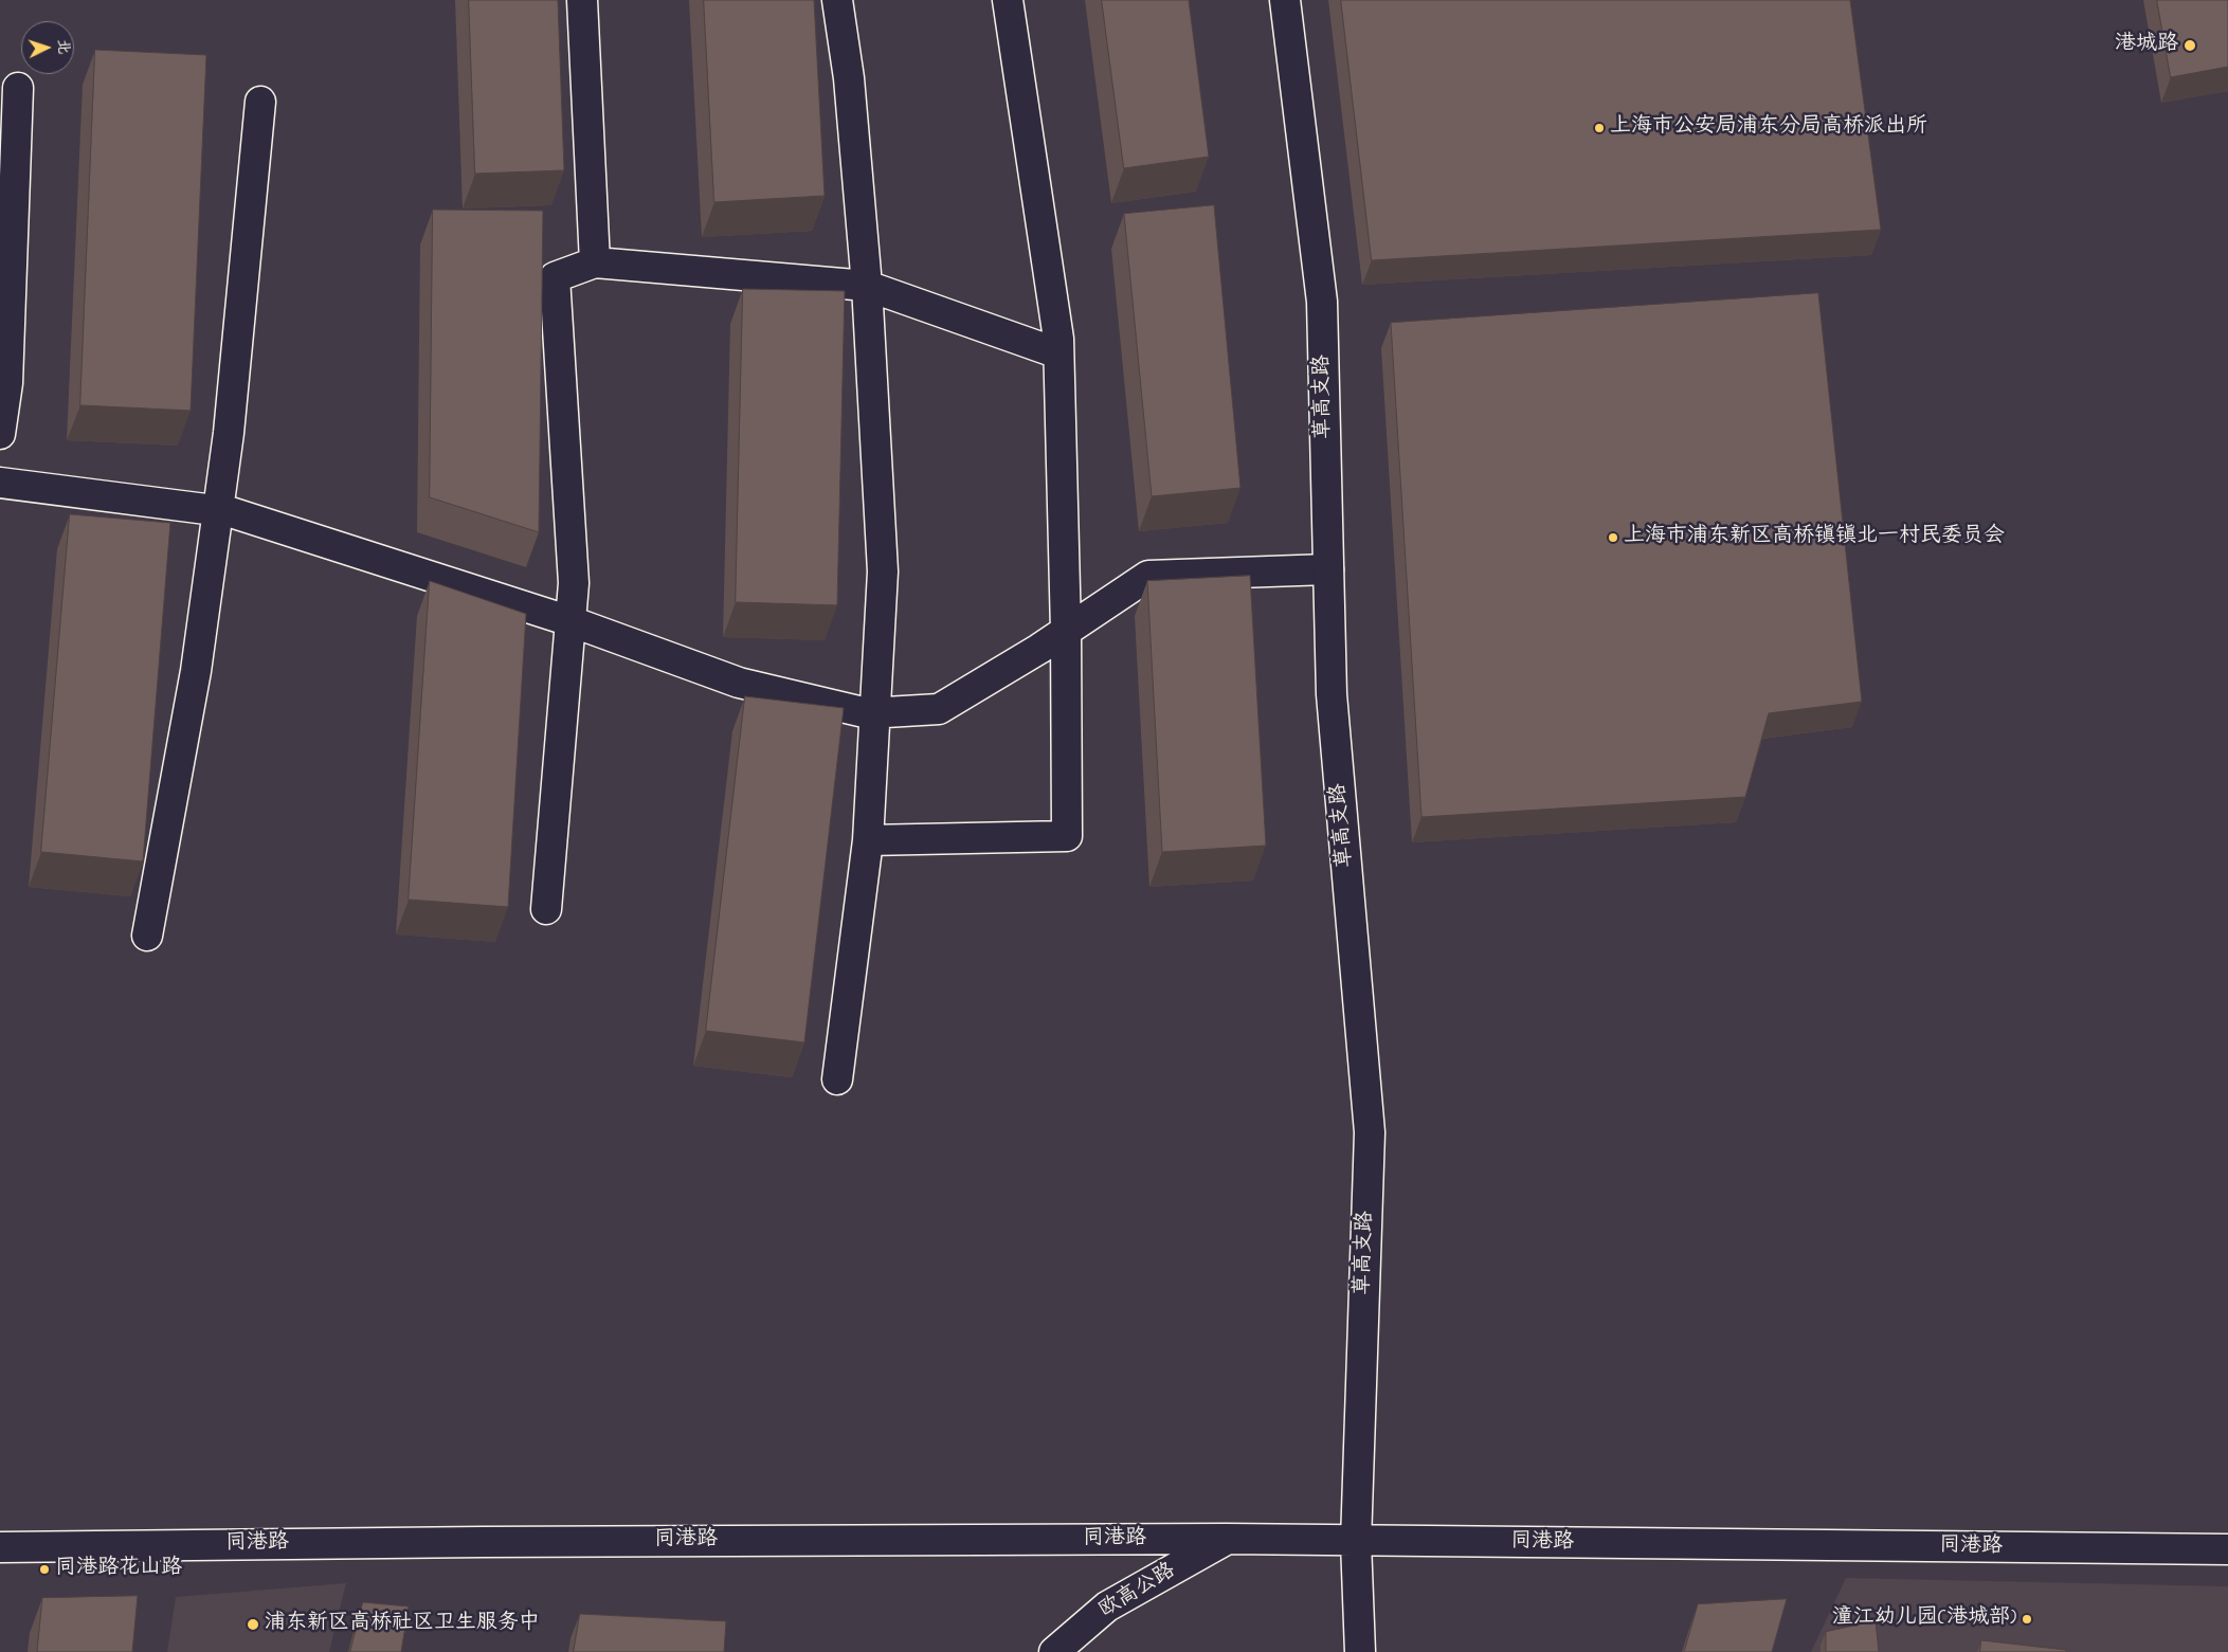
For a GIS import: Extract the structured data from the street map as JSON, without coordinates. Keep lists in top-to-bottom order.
{
  "streets": {
    "street": ["草高支路", "同港路", "欧高公路"]
  },
  "crossings": [
    ["草高支路", "同港路"],
    ["同港路", "欧高公路"]
  ],
  "places": [
    "港城路",
    "上海市公安局浦东分局高桥派出所",
    "上海市浦东新区高桥镇镇北一村民委员会",
    "同港路花山路",
    "潼江幼儿园(港城部)",
    "浦东新区高桥社区卫生服务中"
  ],
  "north": "right"
}
